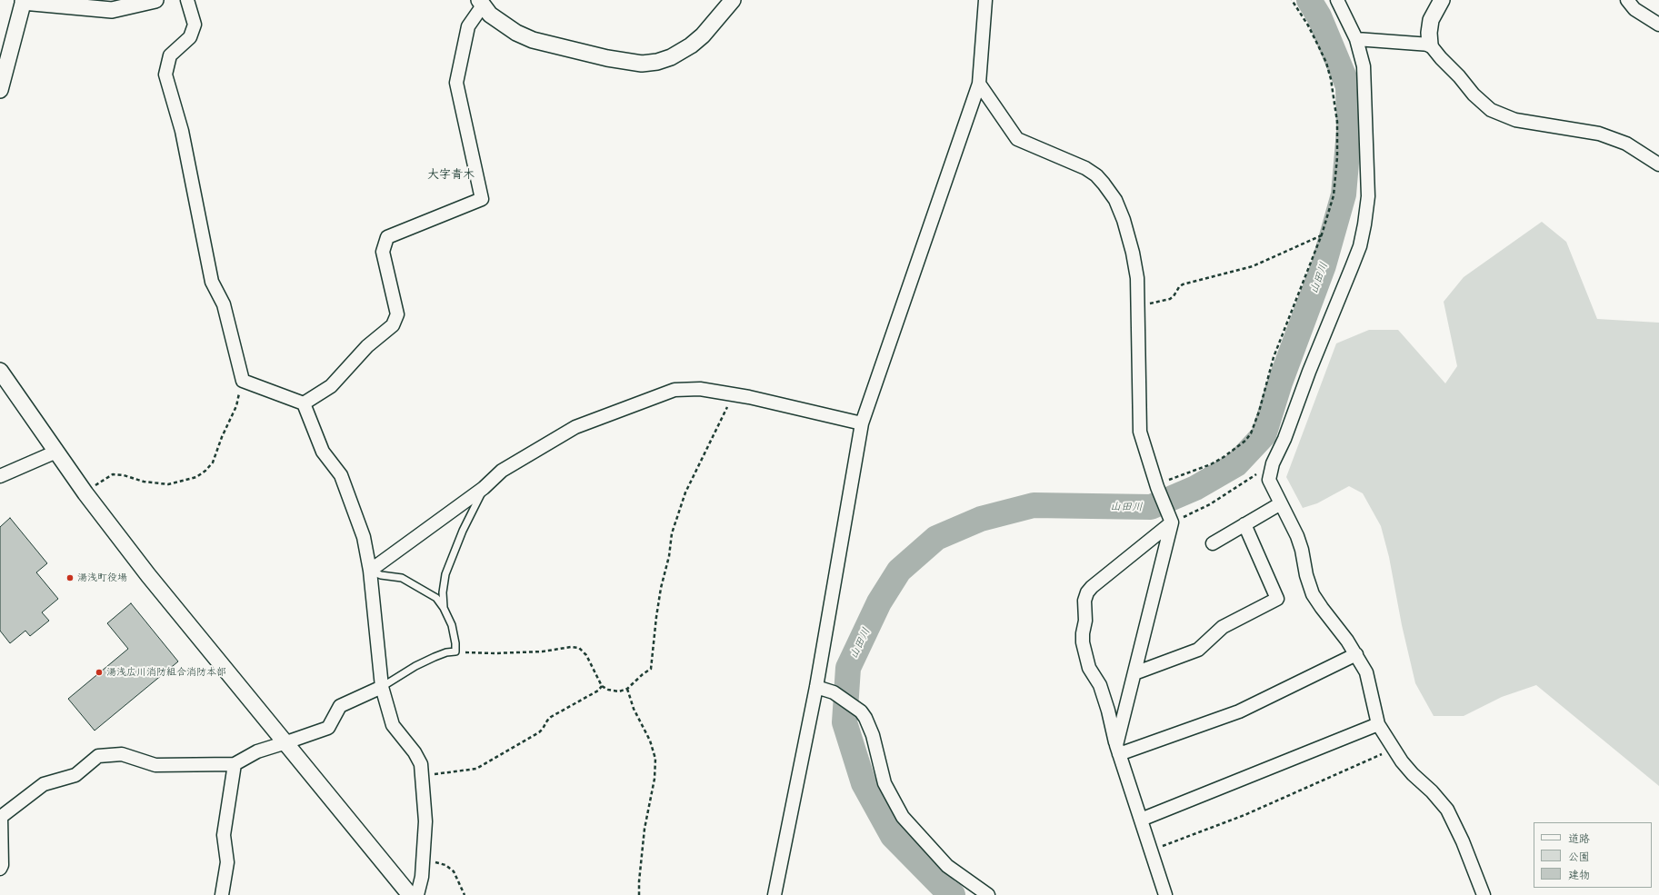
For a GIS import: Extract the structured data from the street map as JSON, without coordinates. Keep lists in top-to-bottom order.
{
  "districts": ["大字青木"],
  "water": ["山田川"],
  "places": ["湯浅町役場", "湯浅広川消防組合消防本部"],
  "legend": ["道路", "公園", "建物"]
}
